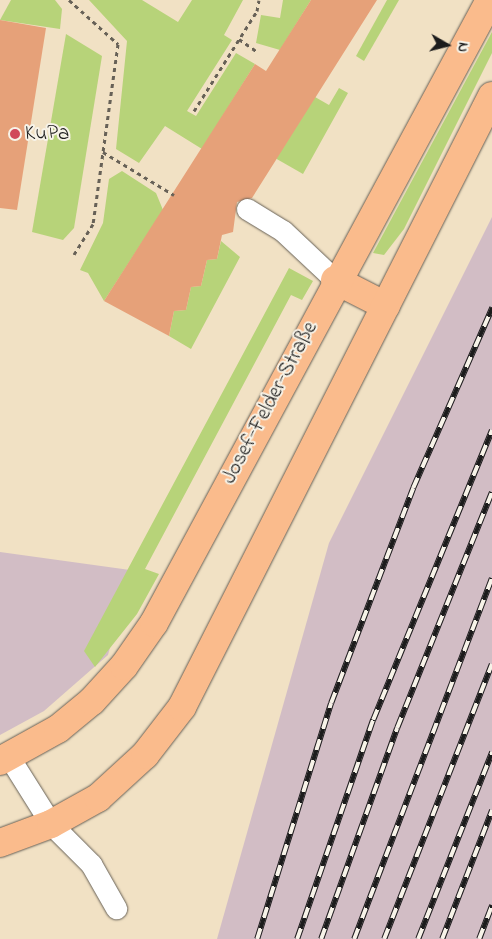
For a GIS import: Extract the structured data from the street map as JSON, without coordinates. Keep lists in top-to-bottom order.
{
  "streets": {
    "main road": ["Josef-Felder-Straße"]
  },
  "places": ["KuPa"],
  "north": "right"
}
